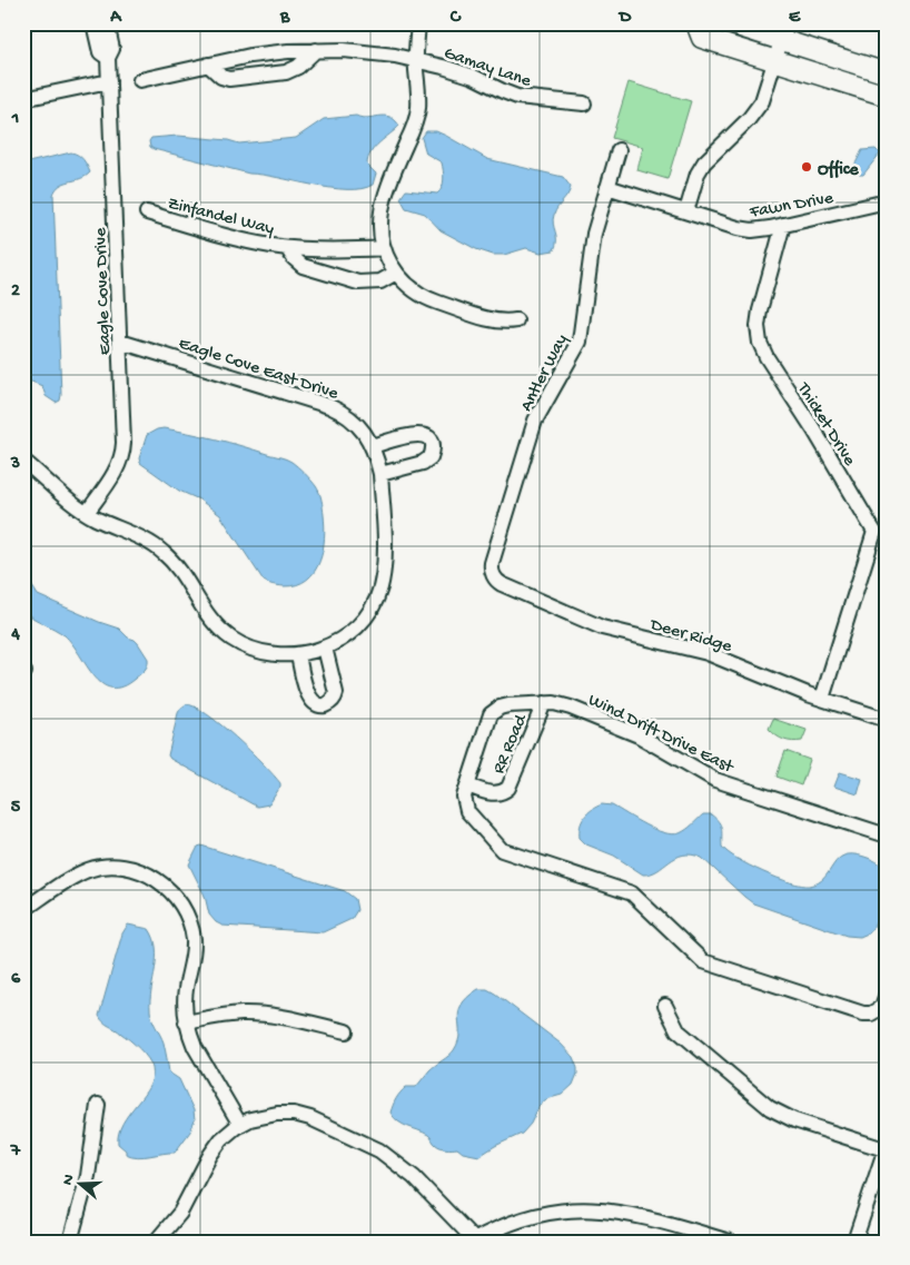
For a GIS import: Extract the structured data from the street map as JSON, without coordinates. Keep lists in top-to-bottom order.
{
  "streets": {
    "street": [
      "Gamay Lane",
      "Fawn Drive",
      "Zinfandel Way",
      "Eagle Cove Drive",
      "Eagle Cove East Drive",
      "Antler Way",
      "Thicket Drive",
      "Deer Ridge",
      "Wind Drift Drive East",
      "RR Road"
    ]
  },
  "crossings": [
    ["Fawn Drive", "Antler Way"],
    ["Fawn Drive", "Thicket Drive"],
    ["Eagle Cove Drive", "Eagle Cove East Drive"],
    ["Antler Way", "Deer Ridge"],
    ["Thicket Drive", "Deer Ridge"],
    ["Wind Drift Drive East", "RR Road"]
  ],
  "places": ["Office"],
  "north": "left",
  "grid": {
    "columns": [
      "A",
      "B",
      "C",
      "D",
      "E"
    ],
    "rows": [
      "1",
      "2",
      "3",
      "4",
      "5",
      "6",
      "7"
    ]
  }
}
